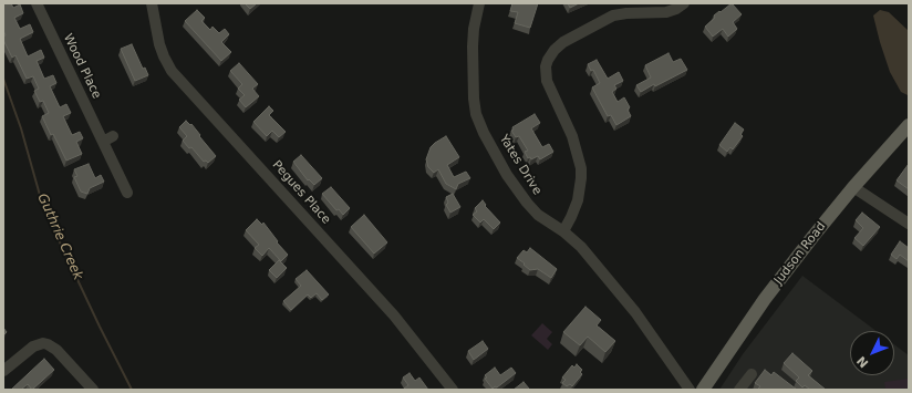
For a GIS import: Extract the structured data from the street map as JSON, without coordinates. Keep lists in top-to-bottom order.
{
  "streets": {
    "main road": ["Judson Road"],
    "street": ["Wood Place", "Yates Drive", "Pegues Place"]
  },
  "water": ["Guthrie Creek"],
  "north": "bottom left"
}
